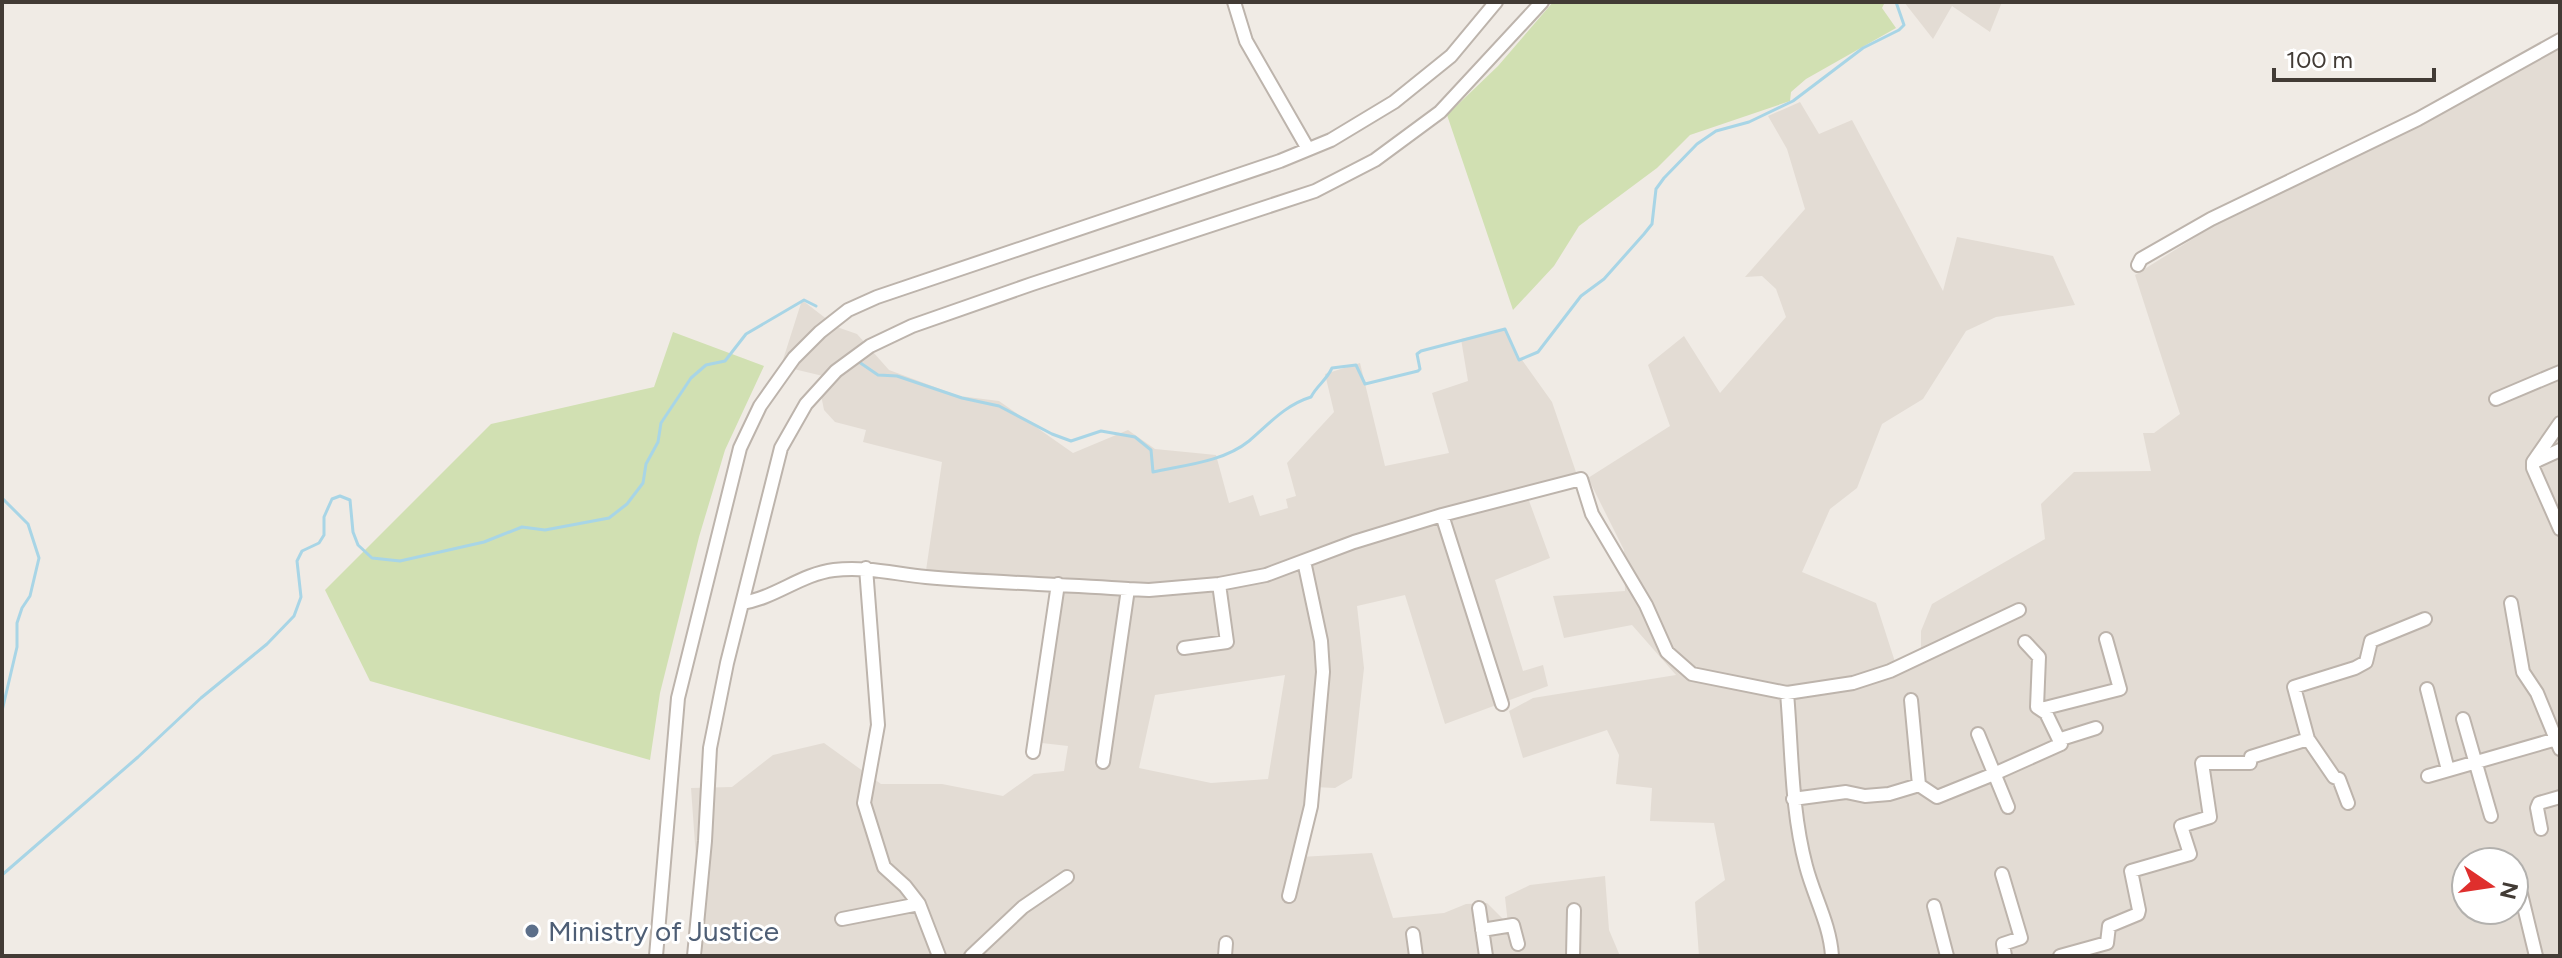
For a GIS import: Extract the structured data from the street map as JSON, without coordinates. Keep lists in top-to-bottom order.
{
  "places": ["Ministry of Justice"],
  "scale_bar": "100 m",
  "north": "right"
}
